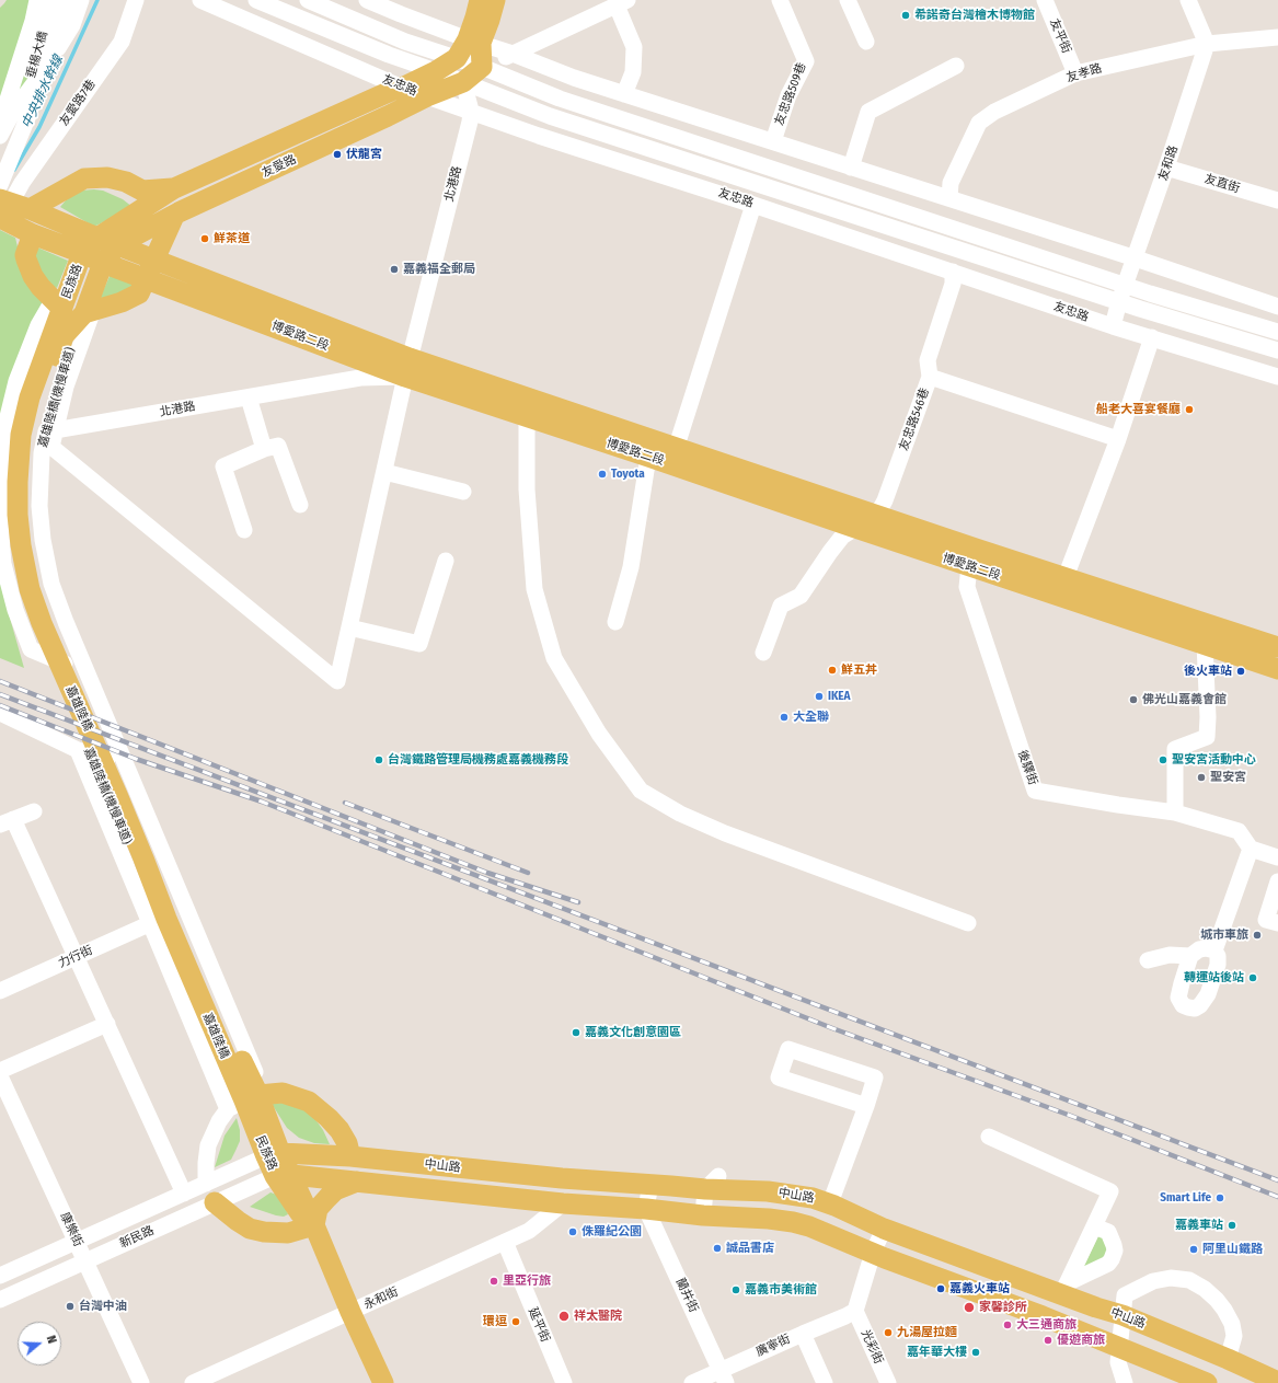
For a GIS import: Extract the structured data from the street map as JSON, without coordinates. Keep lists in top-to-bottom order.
{
  "streets": {
    "main road": [
      "友愛路",
      "民族路",
      "博愛路二段",
      "嘉雄陸橋",
      "中山路"
    ],
    "street": [
      "友平街",
      "垂楊大橋",
      "友孝路",
      "友忠路",
      "友忠路509巷",
      "友愛路7巷",
      "友和路",
      "北港路",
      "友直街",
      "友忠路546巷",
      "後驛街",
      "力行街",
      "康樂街",
      "新民路",
      "蘭井街",
      "永和街",
      "延平街",
      "廣寧街",
      "光彩街"
    ]
  },
  "crossings": [
    ["友平街", "友孝路"],
    ["友孝路", "友和路"],
    ["友忠路", "友和路"],
    ["友忠路", "友愛路"],
    ["友忠路", "北港路"],
    ["友忠路", "友忠路546巷"],
    ["友愛路7巷", "博愛路二段"],
    ["友和路", "友直街"],
    ["友愛路", "北港路"],
    ["友愛路", "民族路"],
    ["友愛路", "博愛路二段"],
    ["北港路", "博愛路二段"],
    ["民族路", "博愛路二段"],
    ["民族路", "嘉雄陸橋"],
    ["民族路", "中山路"],
    ["民族路", "新民路"],
    ["民族路", "永和街"],
    ["博愛路二段", "友忠路546巷"],
    ["博愛路二段", "後驛街"],
    ["中山路", "新民路"],
    ["中山路", "蘭井街"],
    ["中山路", "永和街"],
    ["康樂街", "新民路"],
    ["蘭井街", "廣寧街"],
    ["永和街", "延平街"],
    ["廣寧街", "光彩街"]
  ],
  "water": ["中央排水幹線"],
  "places": [
    "希諾奇台灣檜木博物館",
    "伏龍宮",
    "鮮茶道",
    "嘉義福全郵局",
    "船老大喜宴餐廳",
    "Toyota",
    "鮮五丼",
    "後火車站",
    "IKEA",
    "佛光山嘉義會館",
    "大全聯",
    "台灣鐵路管理局機務處嘉義機務段",
    "聖安宮活動中心",
    "聖安宮",
    "城市車旅",
    "轉運站後站",
    "嘉義文化創意園區",
    "Smart Life",
    "嘉義車站",
    "侏羅紀公園",
    "誠品書店",
    "阿里山鐵路",
    "里亞行旅",
    "嘉義火車站",
    "嘉義市美術館",
    "台灣中油",
    "家馨診所",
    "祥太醫院",
    "環逗",
    "大三通商旅",
    "九湯屋拉麵",
    "優遊商旅",
    "嘉年華大樓"
  ],
  "north": "right"
}
